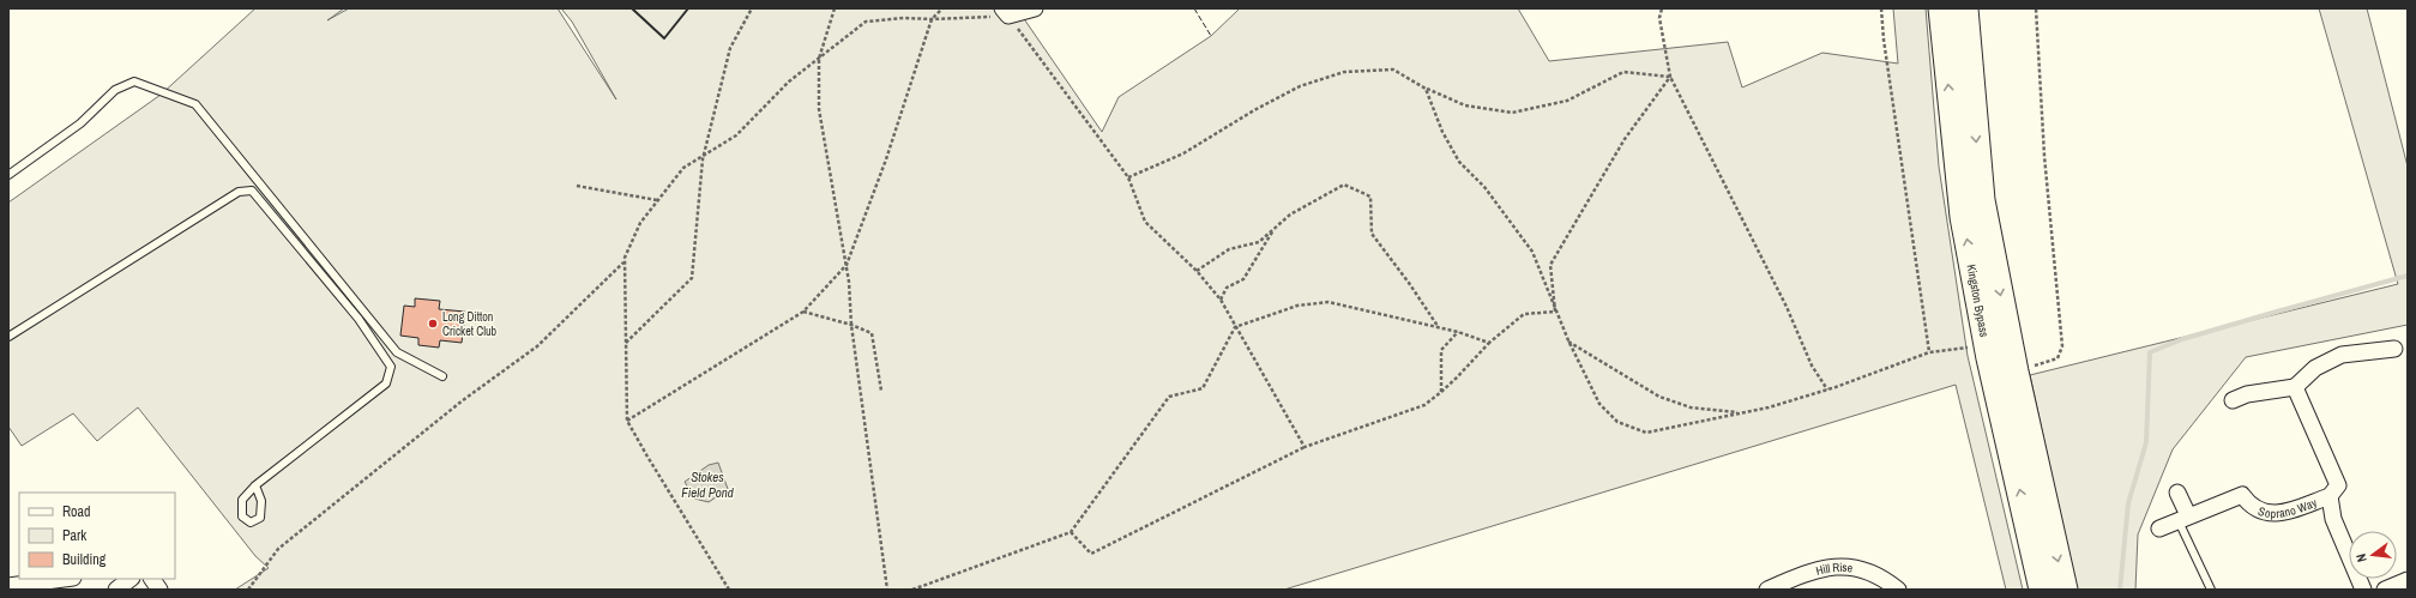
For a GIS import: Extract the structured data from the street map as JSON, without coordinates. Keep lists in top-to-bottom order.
{
  "streets": {
    "highway": ["Kingston Bypass"],
    "street": ["Soprano Way", "Hill Rise"]
  },
  "water": ["Stokes Field Pond"],
  "places": ["Long Ditton Cricket Club"],
  "legend": ["Road", "Park", "Building"],
  "north": "left"
}
